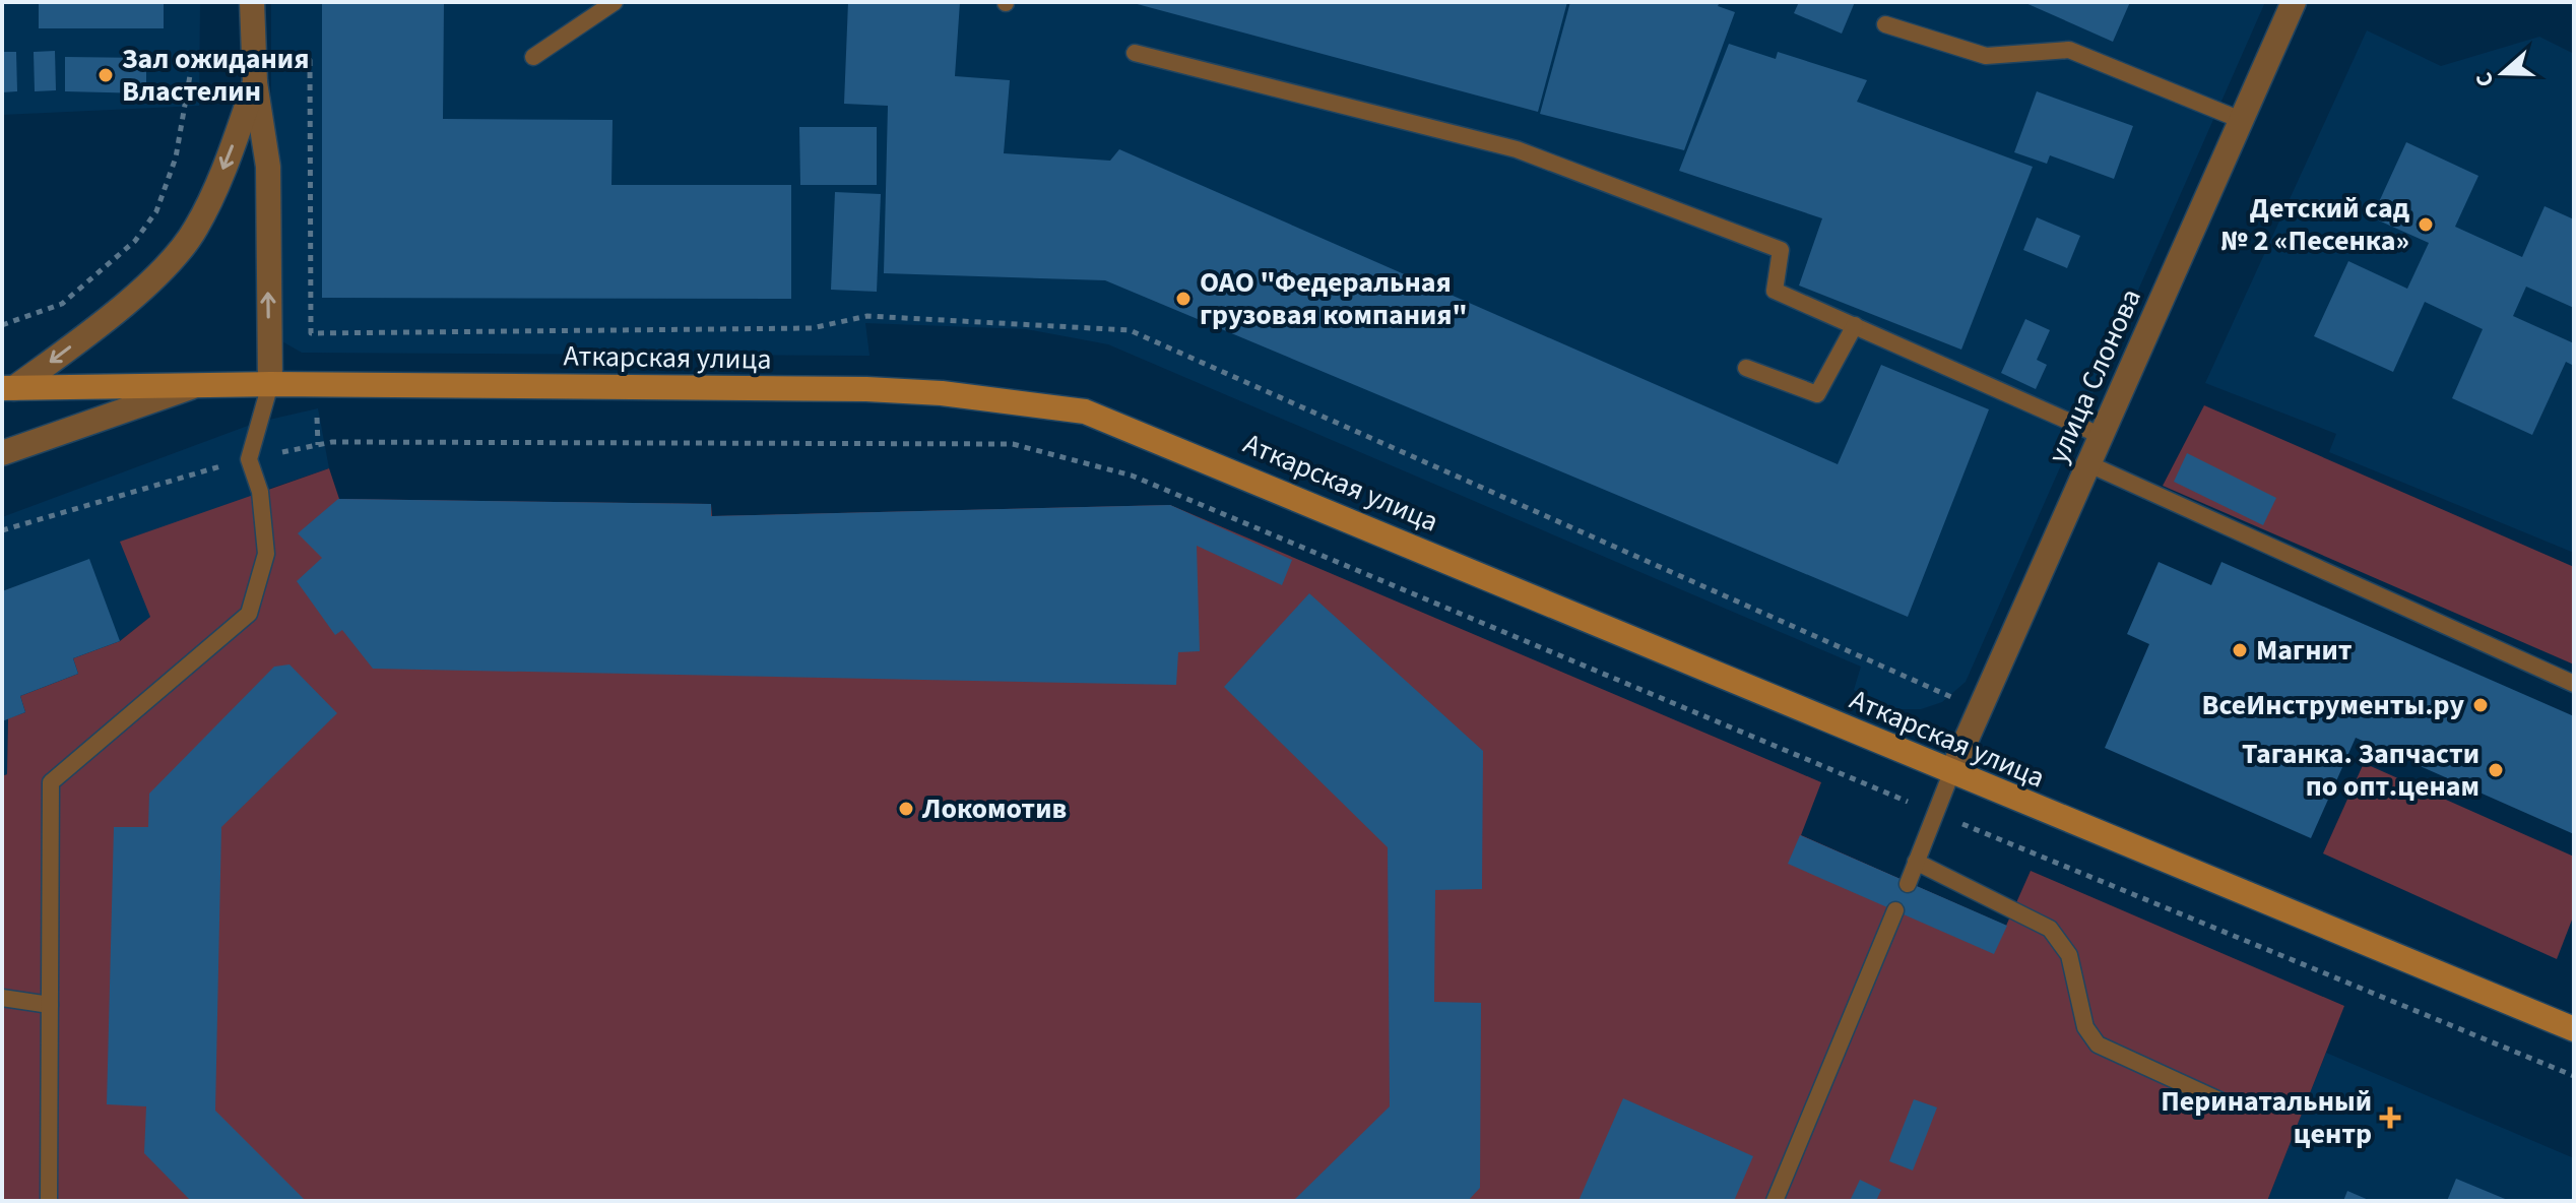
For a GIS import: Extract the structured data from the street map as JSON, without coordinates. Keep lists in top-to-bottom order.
{
  "streets": {
    "street": ["Аткарская улица", "улица Слонова"]
  },
  "crossings": [
    ["Аткарская улица", "улица Слонова"]
  ],
  "places": {
    "other": [
      "Зал ожидания Властелин",
      "Детский сад № 2 «Песенка»",
      "ОАО \"Федеральная грузовая компания\"",
      "Магнит",
      "ВсеИнструменты.ру",
      "Таганка. Запчасти по опт.ценам",
      "Локомотив"
    ],
    "health": ["Перинатальный центр"]
  },
  "north": "left"
}
